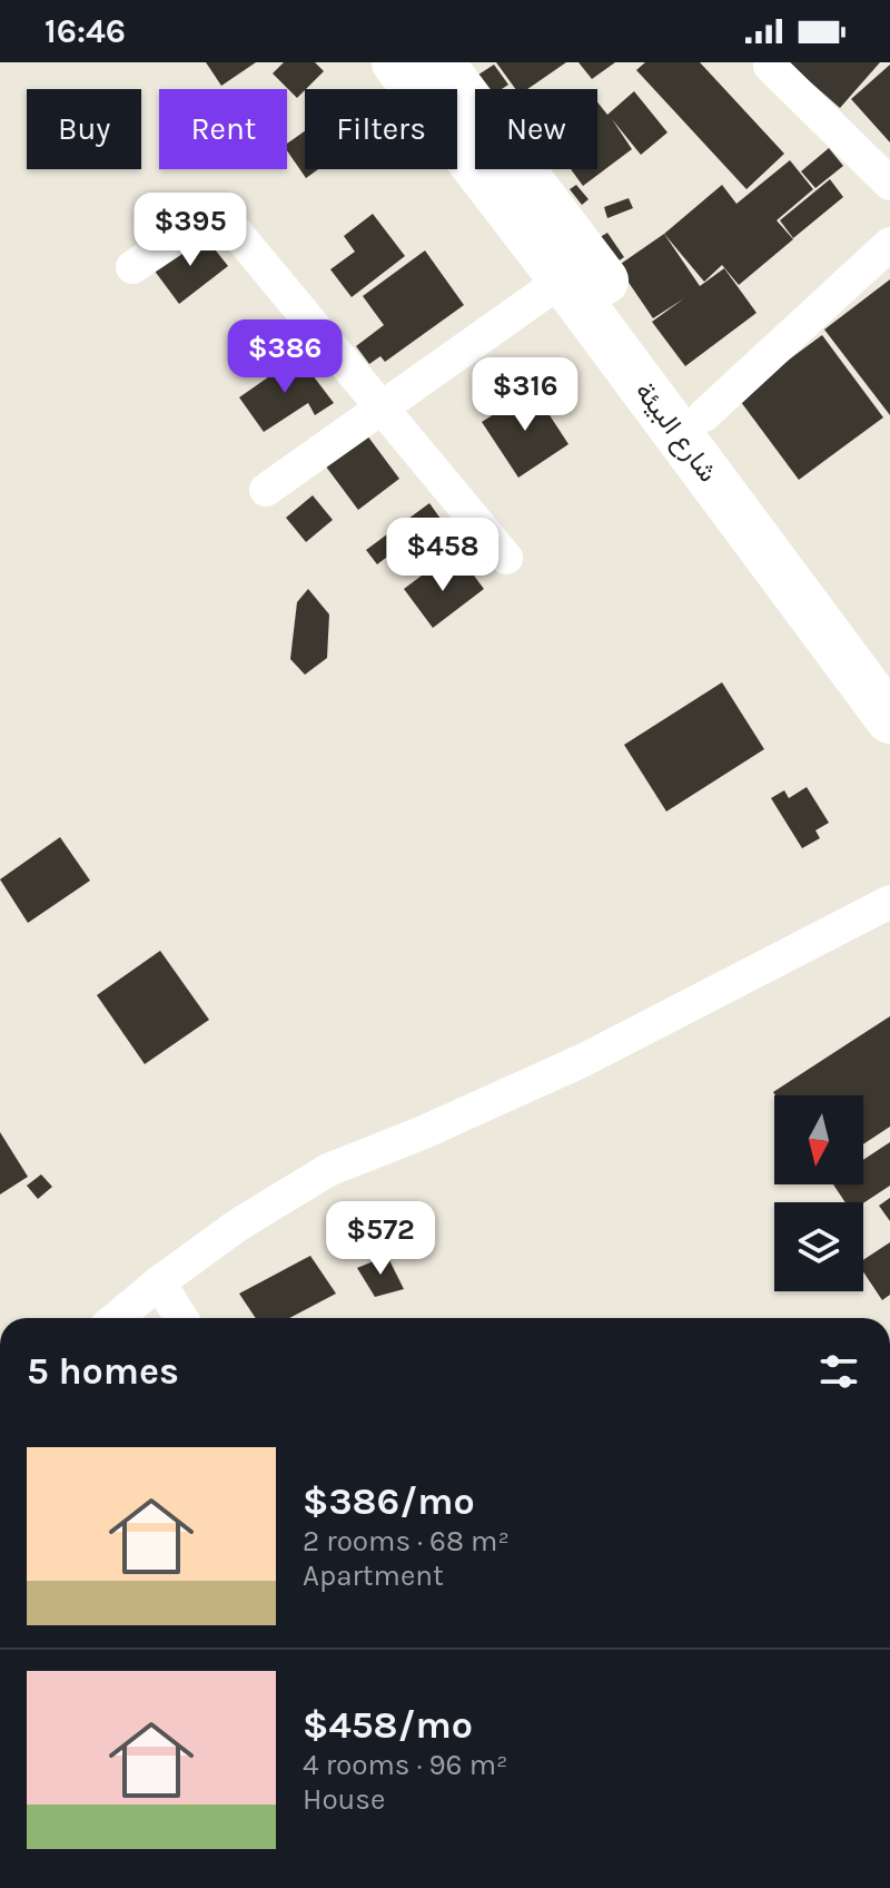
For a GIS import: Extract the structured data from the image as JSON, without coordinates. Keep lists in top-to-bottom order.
{
  "streets": {
    "highway": ["شارع البيئة"]
  },
  "north": "bottom",
  "page": {
    "status": "16:46",
    "chip": [
      "Buy",
      "Rent",
      "Filters",
      "New"
    ],
    "price": [
      "$395",
      "$386",
      "$316",
      "$458",
      "$572"
    ],
    "heading": "5 homes",
    "list": [
      {
        "name": "$386/mo",
        "note": "2 rooms · 68 m² · Apartment"
      },
      {
        "name": "$458/mo",
        "note": "4 rooms · 96 m² · House"
      }
    ]
  }
}
